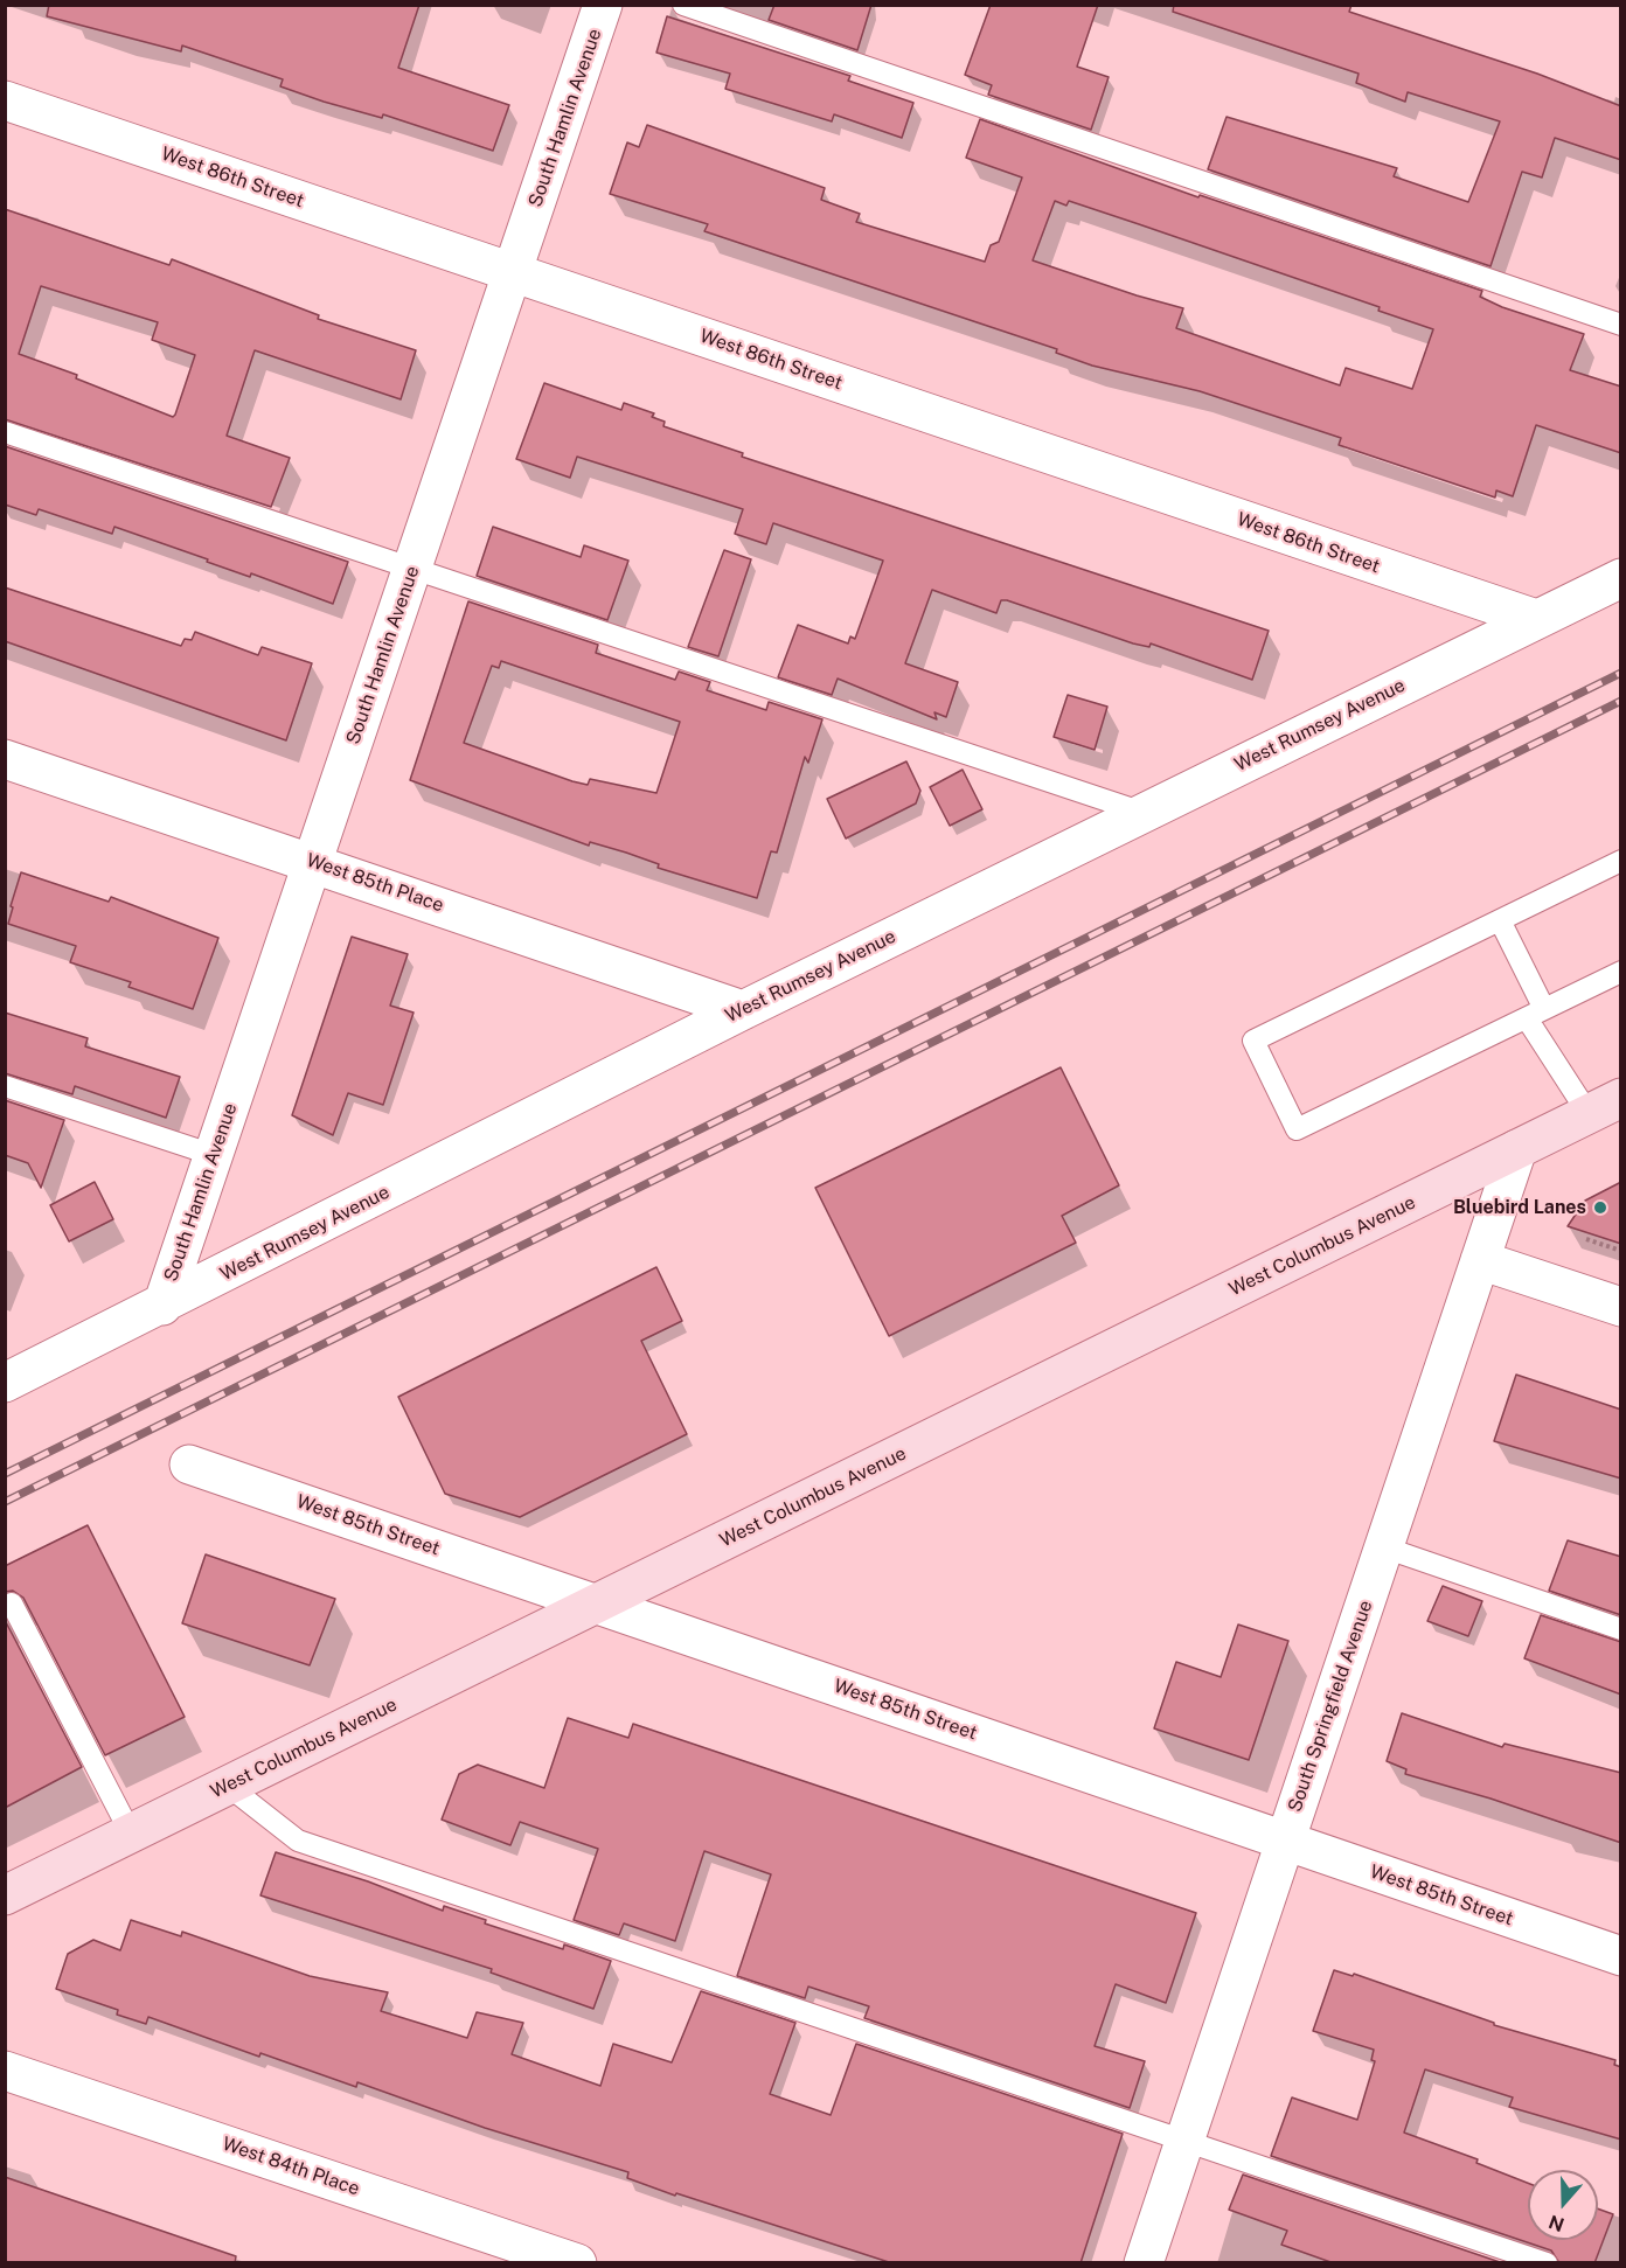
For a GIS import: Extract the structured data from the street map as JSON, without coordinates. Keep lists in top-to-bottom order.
{
  "streets": {
    "main road": ["West Columbus Avenue"],
    "street": [
      "South Hamlin Avenue",
      "West 86th Street",
      "West Rumsey Avenue",
      "West 85th Place",
      "West 85th Street",
      "South Springfield Avenue",
      "West 84th Place"
    ]
  },
  "crossings": [
    ["South Hamlin Avenue", "West 86th Street"],
    ["South Hamlin Avenue", "West Rumsey Avenue"],
    ["South Hamlin Avenue", "West 85th Place"],
    ["West 86th Street", "West Rumsey Avenue"],
    ["West Rumsey Avenue", "West 85th Place"],
    ["West Columbus Avenue", "West 85th Street"],
    ["West Columbus Avenue", "South Springfield Avenue"],
    ["West 85th Street", "South Springfield Avenue"]
  ],
  "places": ["Bluebird Lanes"],
  "north": "bottom"
}
